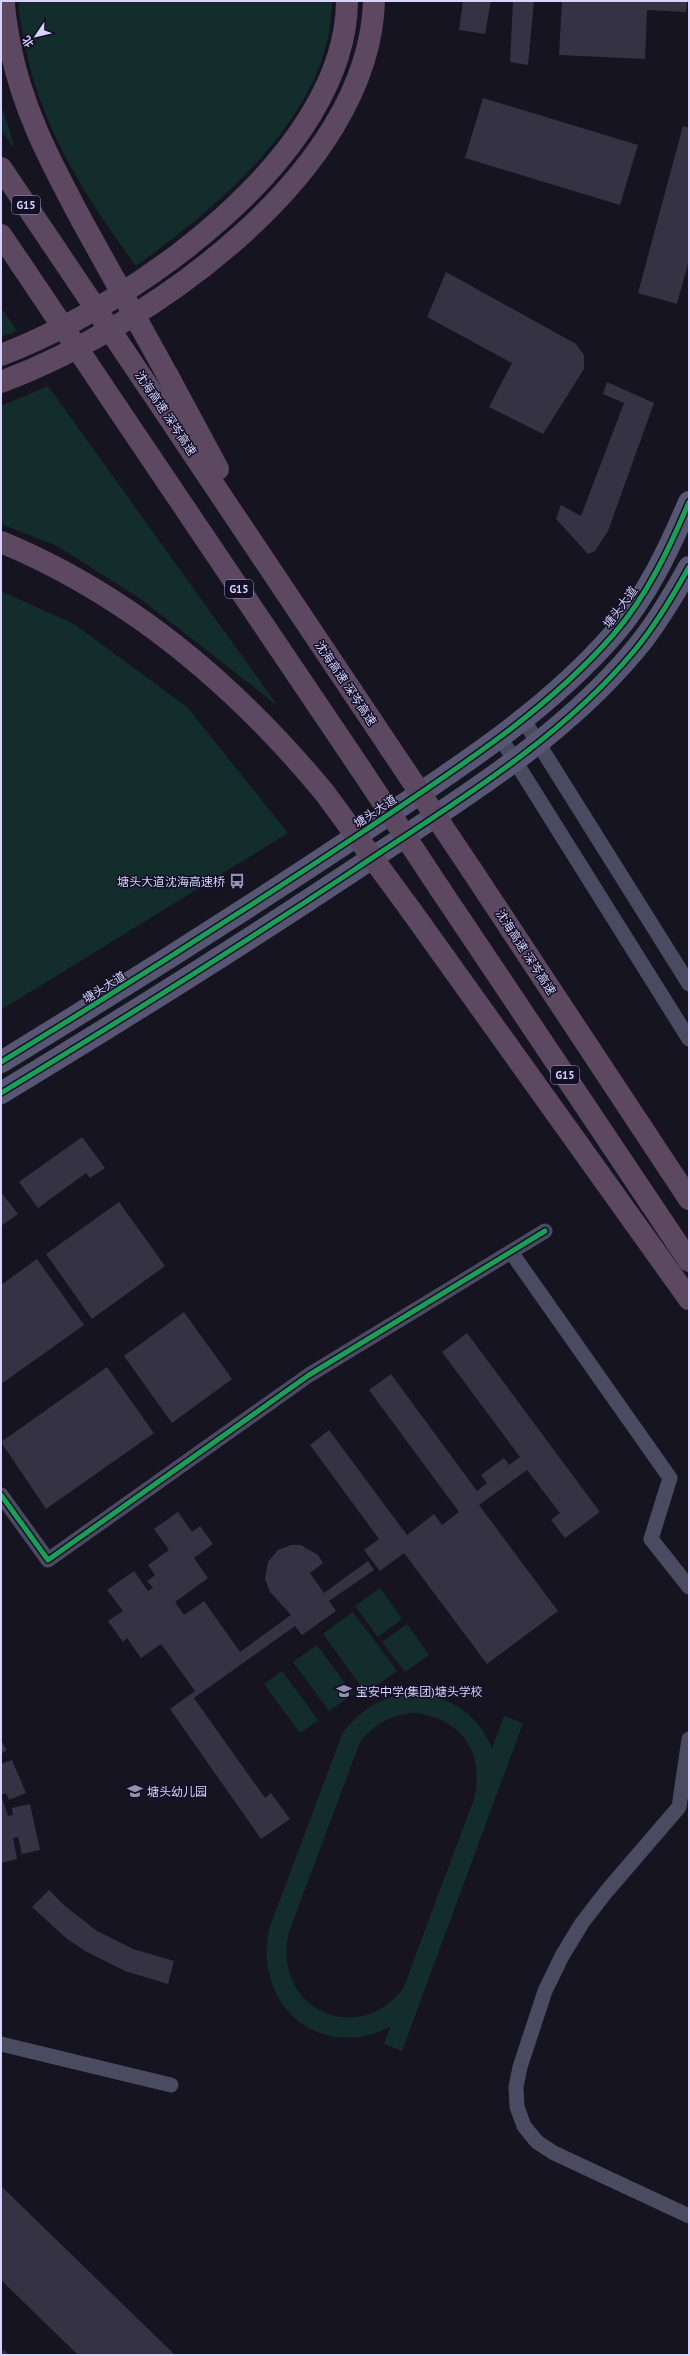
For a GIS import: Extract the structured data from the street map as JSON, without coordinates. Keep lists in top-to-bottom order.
{
  "streets": {
    "highway": ["G15", "沈海高速 深岑高速"],
    "main road": ["塘头大道"]
  },
  "places": {
    "bus stop": ["塘头大道沈海高速桥"],
    "school or university": ["宝安中学(集团)塘头学校", "塘头幼儿园"]
  },
  "north": "bottom left"
}
